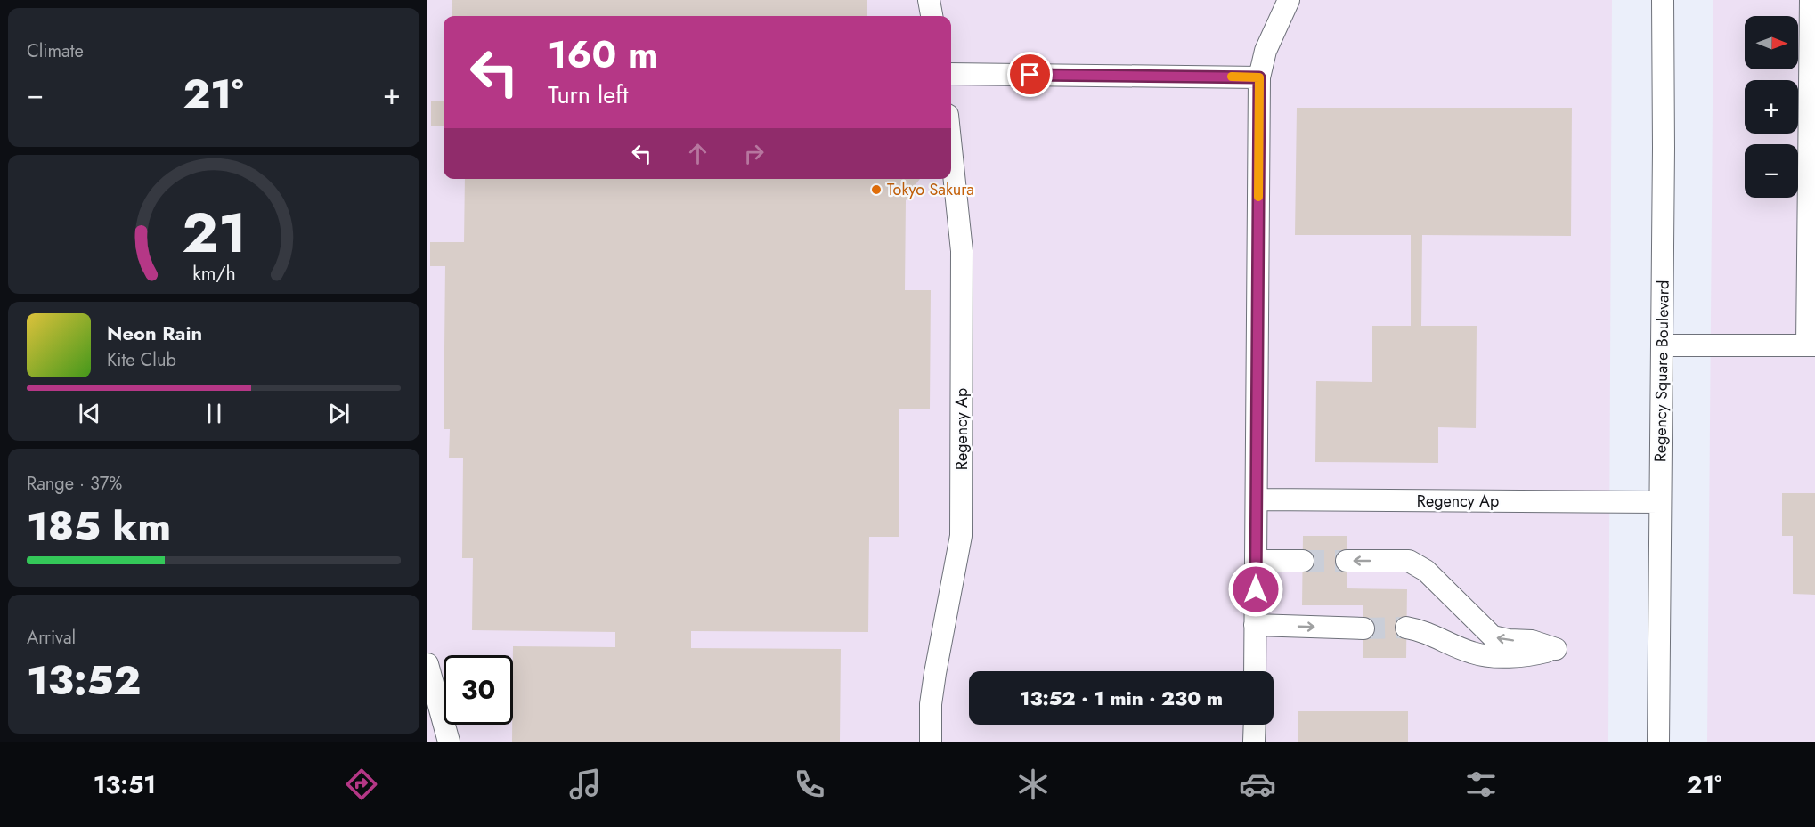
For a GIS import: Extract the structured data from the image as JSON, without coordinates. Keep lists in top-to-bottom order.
{
  "streets": {
    "street": ["Regency Square Boulevard", "Regency Ap"]
  },
  "crossings": [
    ["Regency Square Boulevard", "Regency Ap"]
  ],
  "places": ["Tokyo Sakura"],
  "north": "right",
  "page": {
    "tile": [
      "Climate",
      ["Range · 37%", "185 km"],
      ["Arrival", "13:52"]
    ],
    "map_buttons": ["+", "−"],
    "turn": ["160 m", "Turn left"],
    "heat": ["−", "21°", "+"],
    "song": ["Neon Rain", "Kite Club"],
    "limit": "30",
    "trip": "13:52 · 1 min · 230 m",
    "tabs": ["13:51", "21°"],
    "gauge": ["21", "km/h"]
  }
}
